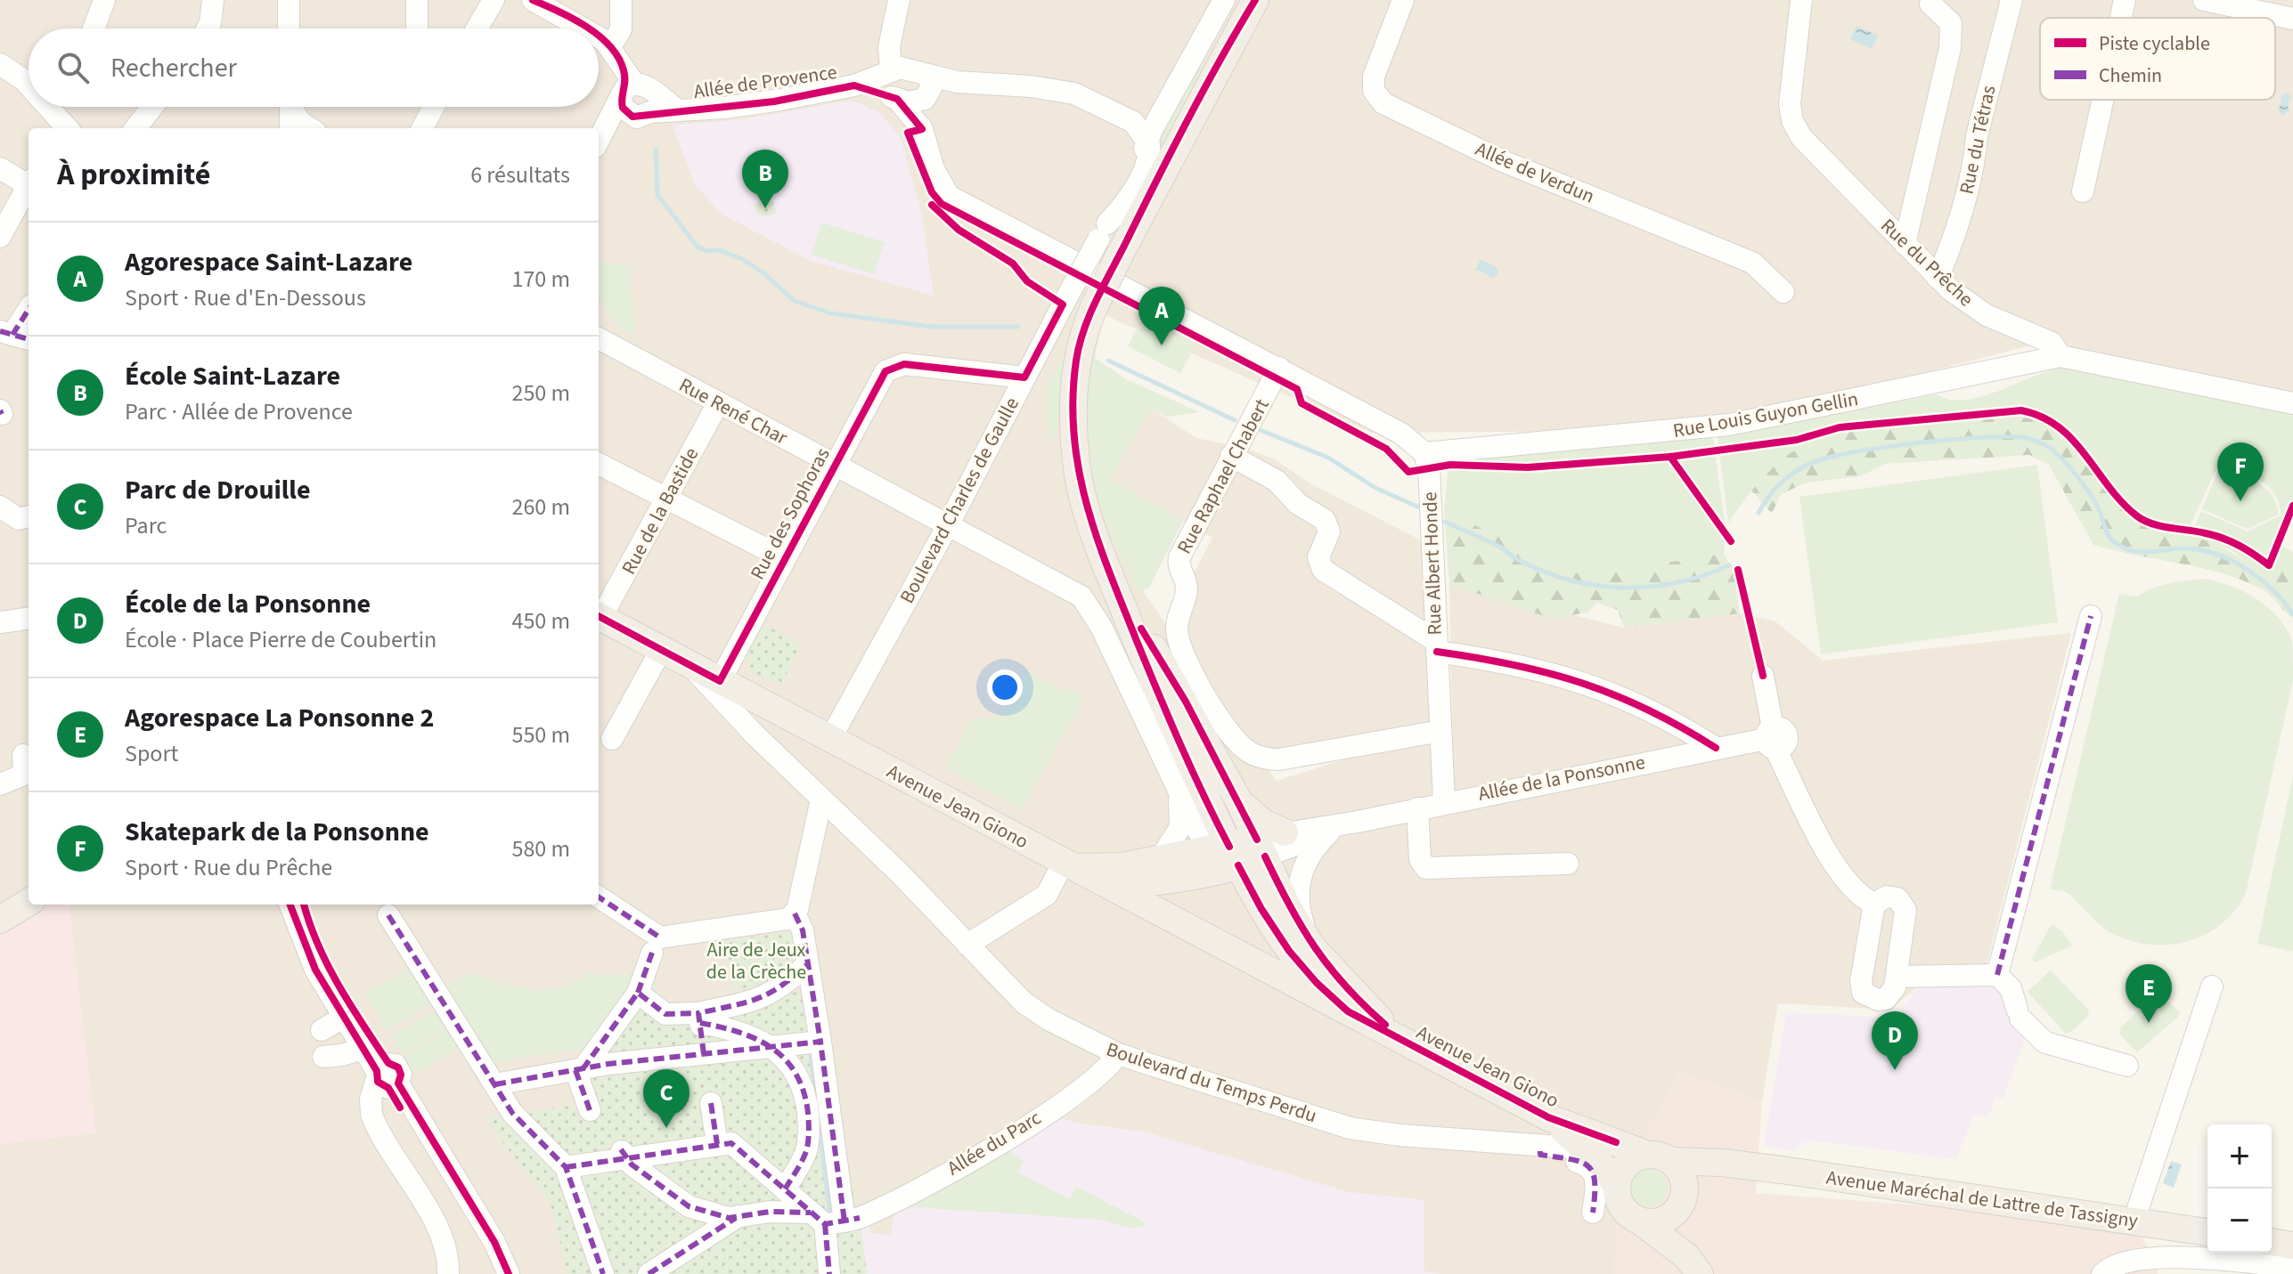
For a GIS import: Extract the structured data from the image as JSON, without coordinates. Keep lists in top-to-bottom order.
{
  "streets": {
    "main road": ["Avenue Jean Giono", "Avenue Maréchal de Lattre de Tassigny"],
    "street": [
      "Allée de Provence",
      "Rue du Tétras",
      "Allée de Verdun",
      "Rue du Prêche",
      "Rue René Char",
      "Rue Louis Guyon Gellin",
      "Rue Raphael Chabert",
      "Boulevard Charles de Gaulle",
      "Rue de la Bastide",
      "Rue des Sophoras",
      "Rue Albert Honde",
      "Allée de la Ponsonne",
      "Boulevard du Temps Perdu",
      "Allée du Parc"
    ]
  },
  "crossings": [
    ["Rue du Tétras", "Rue du Prêche"],
    ["Rue du Prêche", "Rue Louis Guyon Gellin"],
    ["Rue René Char", "Boulevard Charles de Gaulle"],
    ["Rue René Char", "Rue de la Bastide"],
    ["Rue René Char", "Rue des Sophoras"],
    ["Rue René Char", "Allée de la Ponsonne"],
    ["Rue Louis Guyon Gellin", "Rue Albert Honde"],
    ["Rue Raphael Chabert", "Rue Albert Honde"],
    ["Boulevard Charles de Gaulle", "Rue des Sophoras"],
    ["Boulevard Charles de Gaulle", "Avenue Jean Giono"],
    ["Rue des Sophoras", "Avenue Jean Giono"],
    ["Rue Albert Honde", "Allée de la Ponsonne"],
    ["Avenue Jean Giono", "Boulevard du Temps Perdu"],
    ["Avenue Jean Giono", "Avenue Maréchal de Lattre de Tassigny"],
    ["Boulevard du Temps Perdu", "Allée du Parc"]
  ],
  "parks": ["Aire de Jeux de la Crèche"],
  "legend": ["Piste cyclable", "Chemin"],
  "page": {
    "search": "Rechercher",
    "heading": ["À proximité", "6 résultats"],
    "pins": [
      "B",
      "A",
      "F",
      "E",
      "D",
      "C"
    ],
    "list": [
      {
        "mark": "A",
        "name": "Agorespace Saint-Lazare",
        "note": "Sport · Rue d'En-Dessous",
        "value": "170 m"
      },
      {
        "mark": "B",
        "name": "École Saint-Lazare",
        "note": "Parc · Allée de Provence",
        "value": "250 m"
      },
      {
        "mark": "C",
        "name": "Parc de Drouille",
        "note": "Parc",
        "value": "260 m"
      },
      {
        "mark": "D",
        "name": "École de la Ponsonne",
        "note": "École · Place Pierre de Coubertin",
        "value": "450 m"
      },
      {
        "mark": "E",
        "name": "Agorespace La Ponsonne 2",
        "note": "Sport",
        "value": "550 m"
      },
      {
        "mark": "F",
        "name": "Skatepark de la Ponsonne",
        "note": "Sport · Rue du Prêche",
        "value": "580 m"
      }
    ],
    "map_buttons": ["+", "−"]
  }
}
